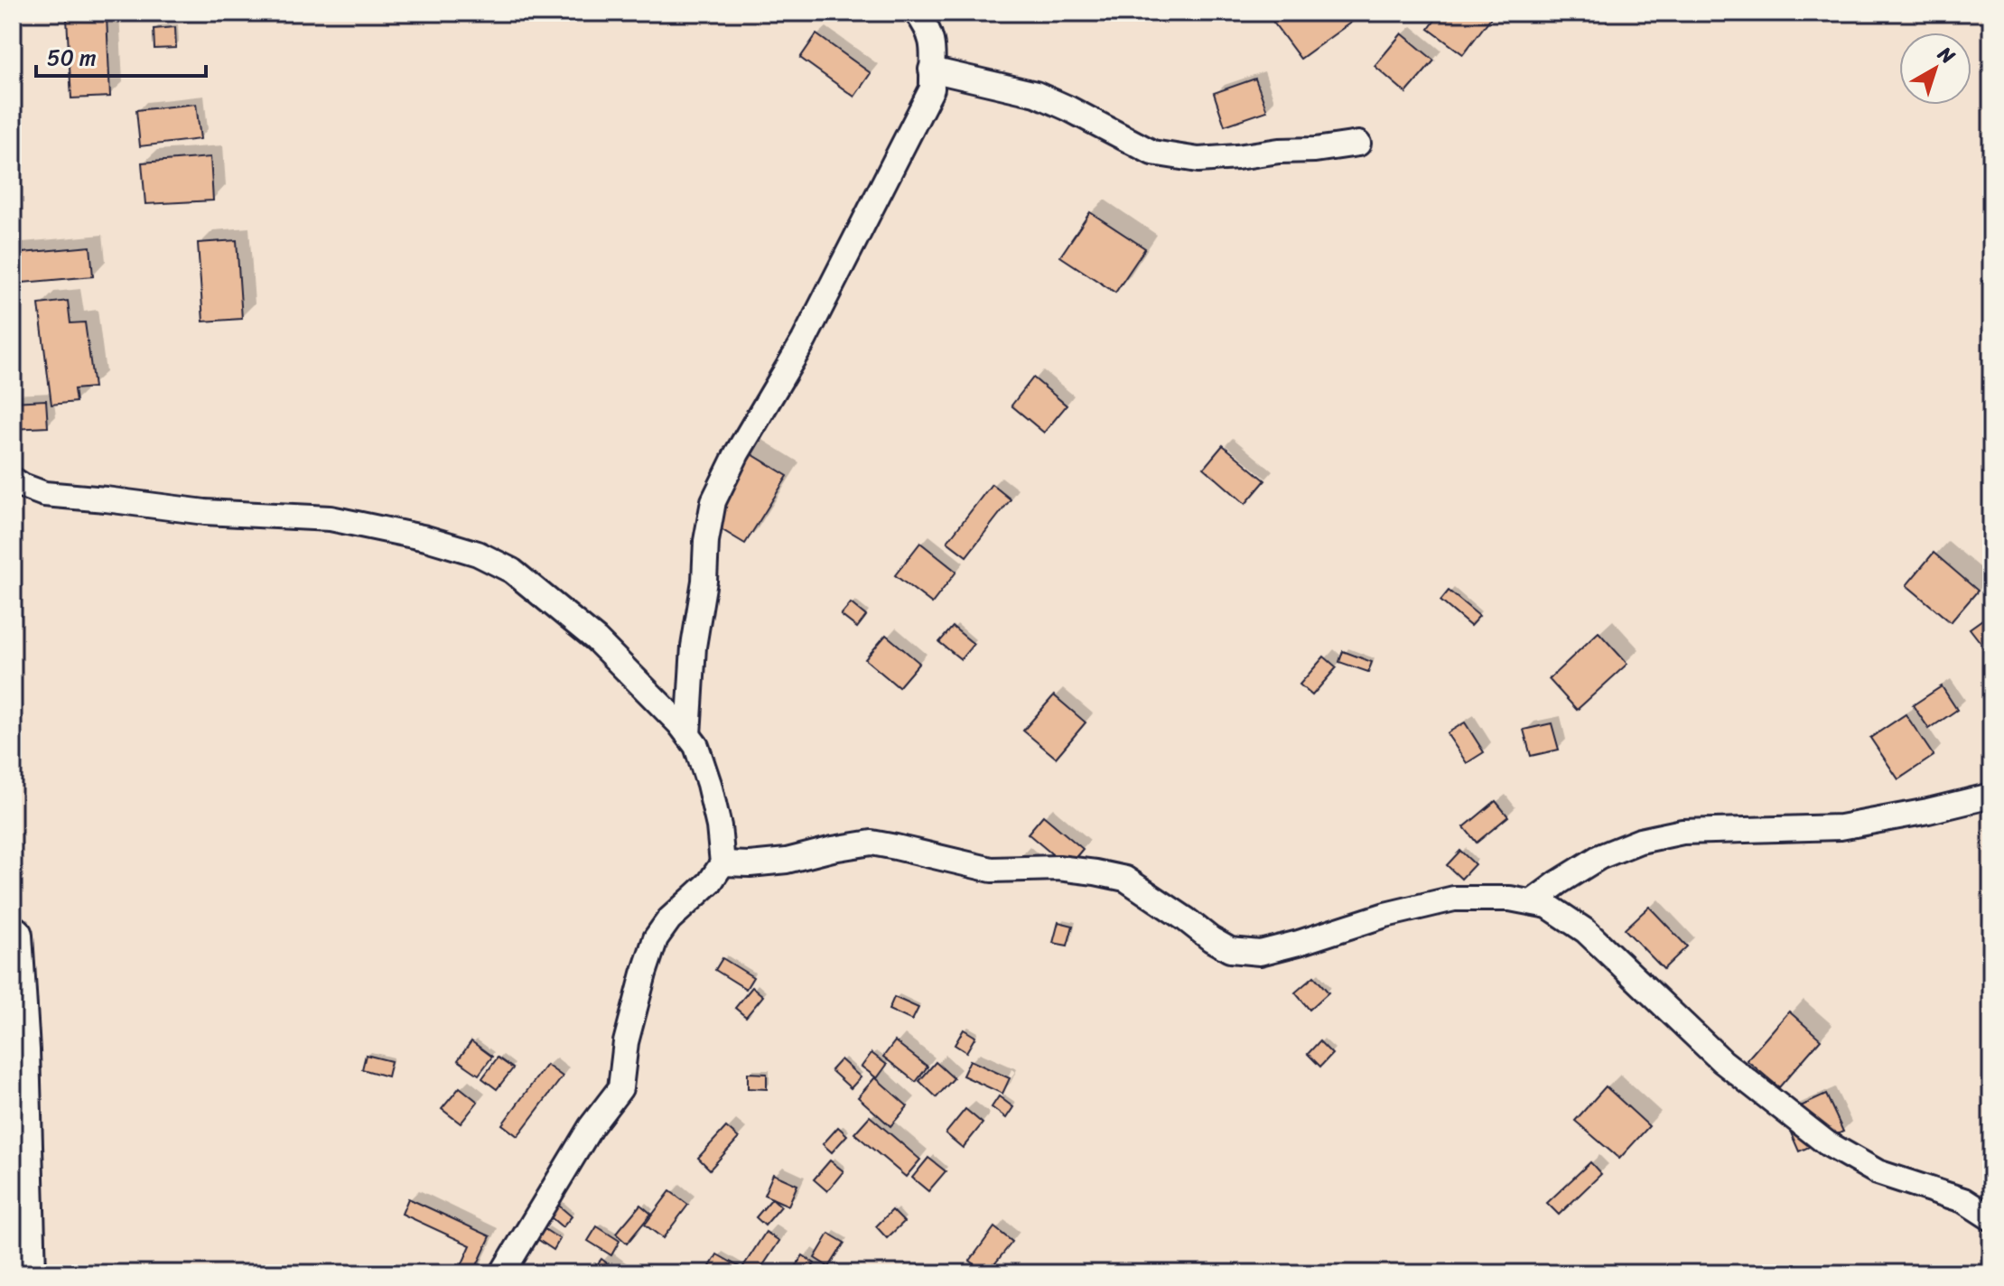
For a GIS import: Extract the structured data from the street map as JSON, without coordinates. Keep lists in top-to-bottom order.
{
  "scale_bar": "50 m",
  "north": "top right"
}
